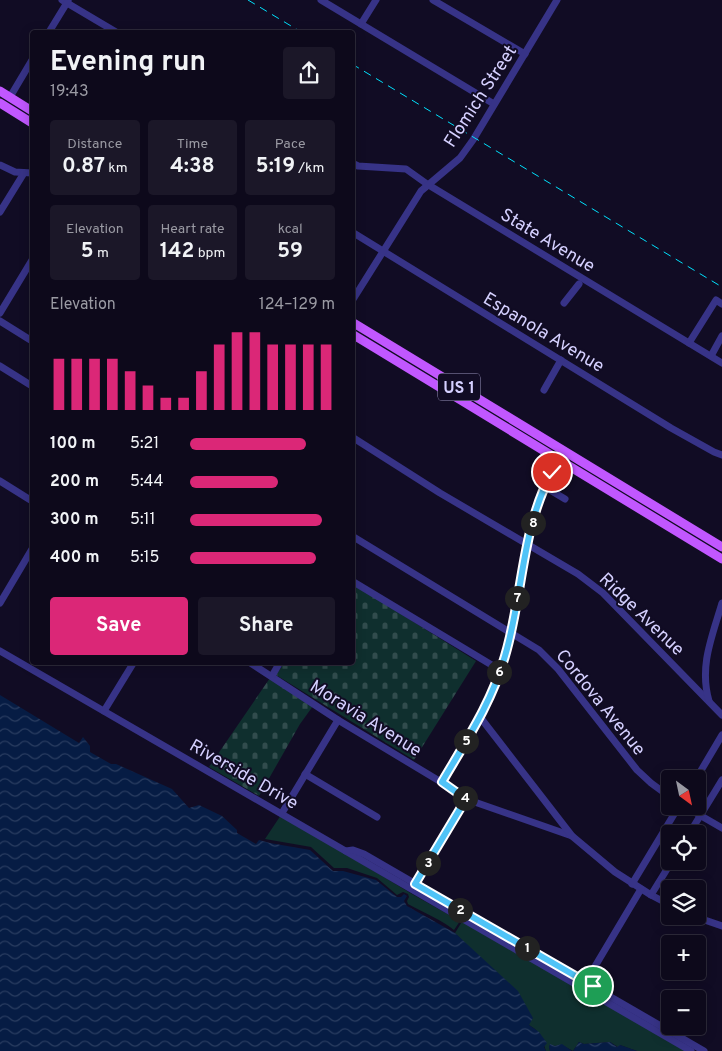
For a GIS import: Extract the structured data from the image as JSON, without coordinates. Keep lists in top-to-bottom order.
{
  "streets": {
    "main road": ["US 1"],
    "street": [
      "Flomich Street",
      "State Avenue",
      "Espanola Avenue",
      "Ridge Avenue",
      "Cordova Avenue",
      "Moravia Avenue",
      "Riverside Drive"
    ]
  },
  "crossings": [
    ["Flomich Street", "State Avenue"],
    ["Flomich Street", "Espanola Avenue"]
  ],
  "north": "bottom right",
  "page": {
    "heading": ["Evening run", "19:43"],
    "stats": [
      ["Distance", "0.87 km"],
      ["Time", "4:38"],
      ["Pace", "5:19 /km"],
      ["Elevation", "5 m"],
      ["Heart rate", "142 bpm"],
      ["kcal", "59"]
    ],
    "chart": ["Elevation", "124–129 m"],
    "list": [
      {
        "name": "100 m",
        "note": "5:21"
      },
      {
        "name": "200 m",
        "note": "5:44"
      },
      {
        "name": "300 m",
        "note": "5:11"
      },
      {
        "name": "400 m",
        "note": "5:15"
      }
    ],
    "pins": [
      "8",
      "7",
      "6",
      "5",
      "4",
      "3",
      "2",
      "1"
    ],
    "buttons": ["Save", "Share"],
    "map_buttons": ["+", "−"]
  }
}
